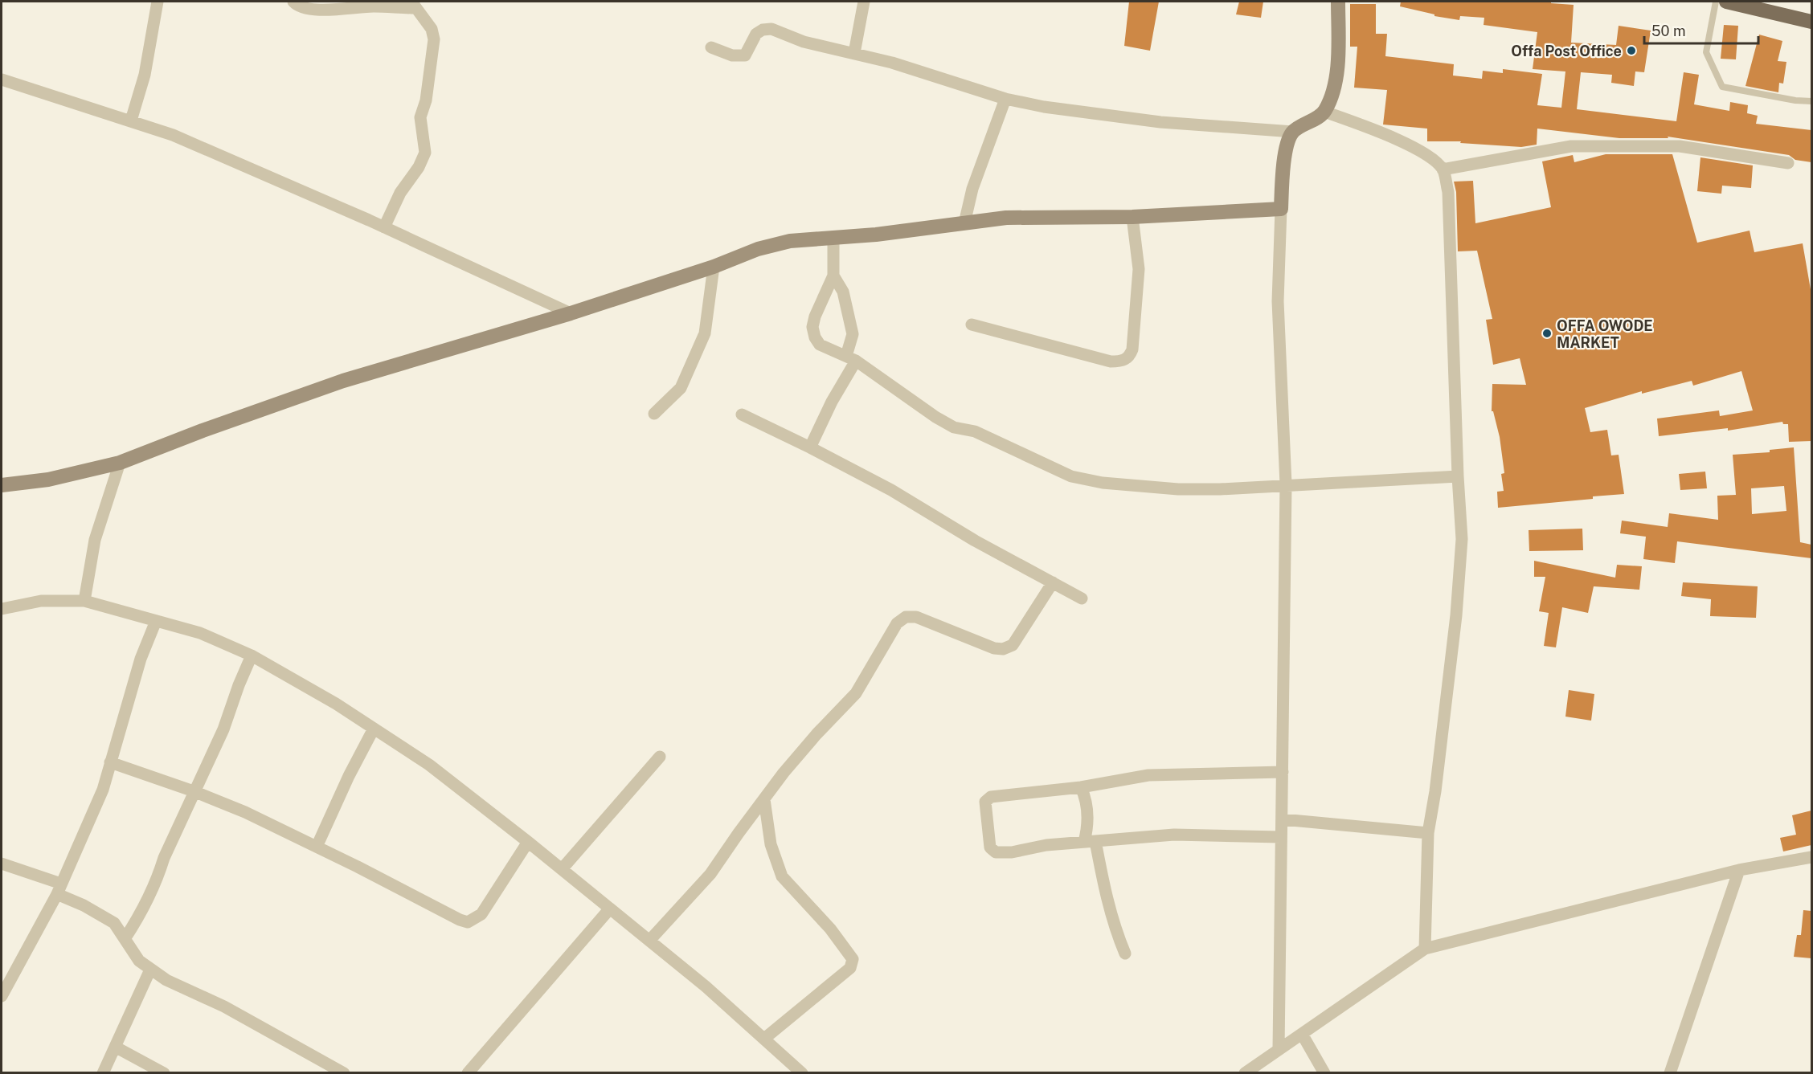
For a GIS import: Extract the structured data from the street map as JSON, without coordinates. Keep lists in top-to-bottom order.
{
  "places": ["Offa Post Office", "OFFA OWODE MARKET"],
  "scale_bar": "50 m"
}
